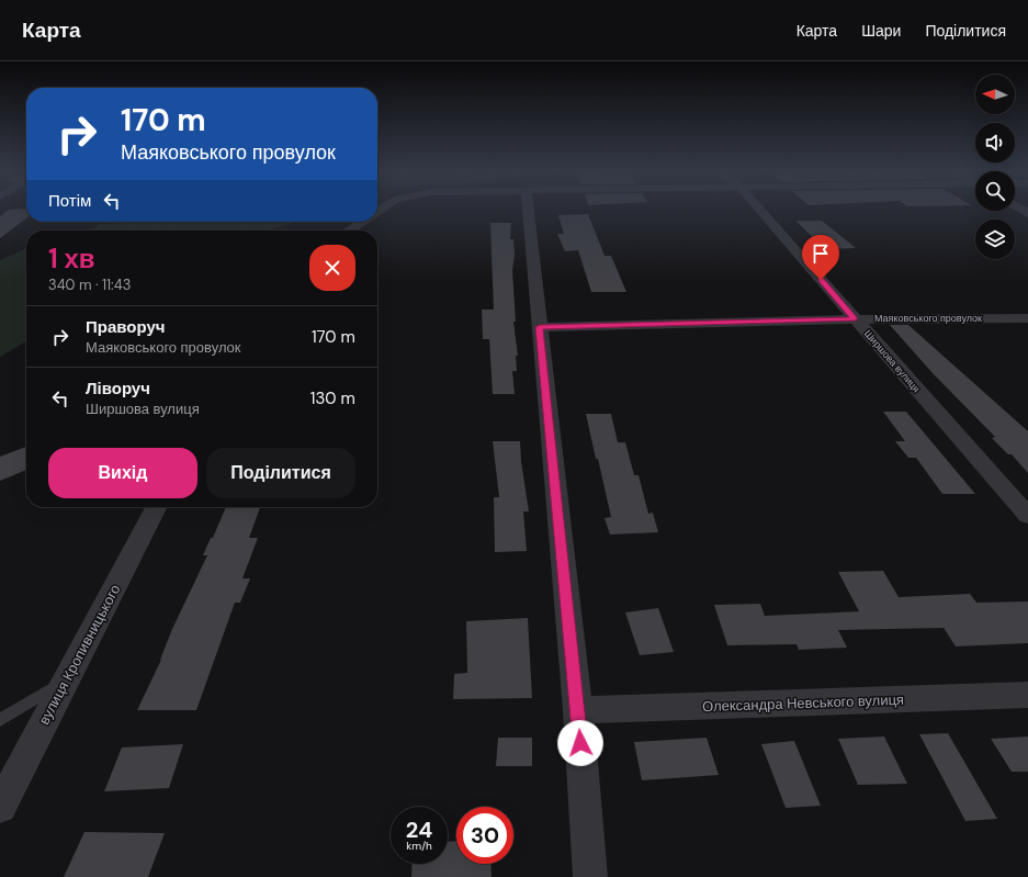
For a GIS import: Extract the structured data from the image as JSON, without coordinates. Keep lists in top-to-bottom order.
{
  "streets": {
    "street": [
      "Маяковського провулок",
      "Ширшова вулиця",
      "вулиця Кропивницького",
      "Олександра Невського вулиця"
    ]
  },
  "crossings": [
    ["Маяковського провулок", "Ширшова вулиця"]
  ],
  "north": "left",
  "page": {
    "header": "Карта",
    "nav": ["Карта", "Шари", "Поділитися"],
    "turn": ["170 m", "Маяковського провулок"],
    "then": "Потім",
    "heading": ["1 хв", "340 m · 11:43"],
    "list": [
      {
        "name": "Праворуч",
        "note": "Маяковського провулок",
        "value": "170 m"
      },
      {
        "name": "Ліворуч",
        "note": "Ширшова вулиця",
        "value": "130 m"
      }
    ],
    "buttons": ["Вихід", "Поділитися"],
    "speed": "24 km/h",
    "limit": "30"
  }
}
